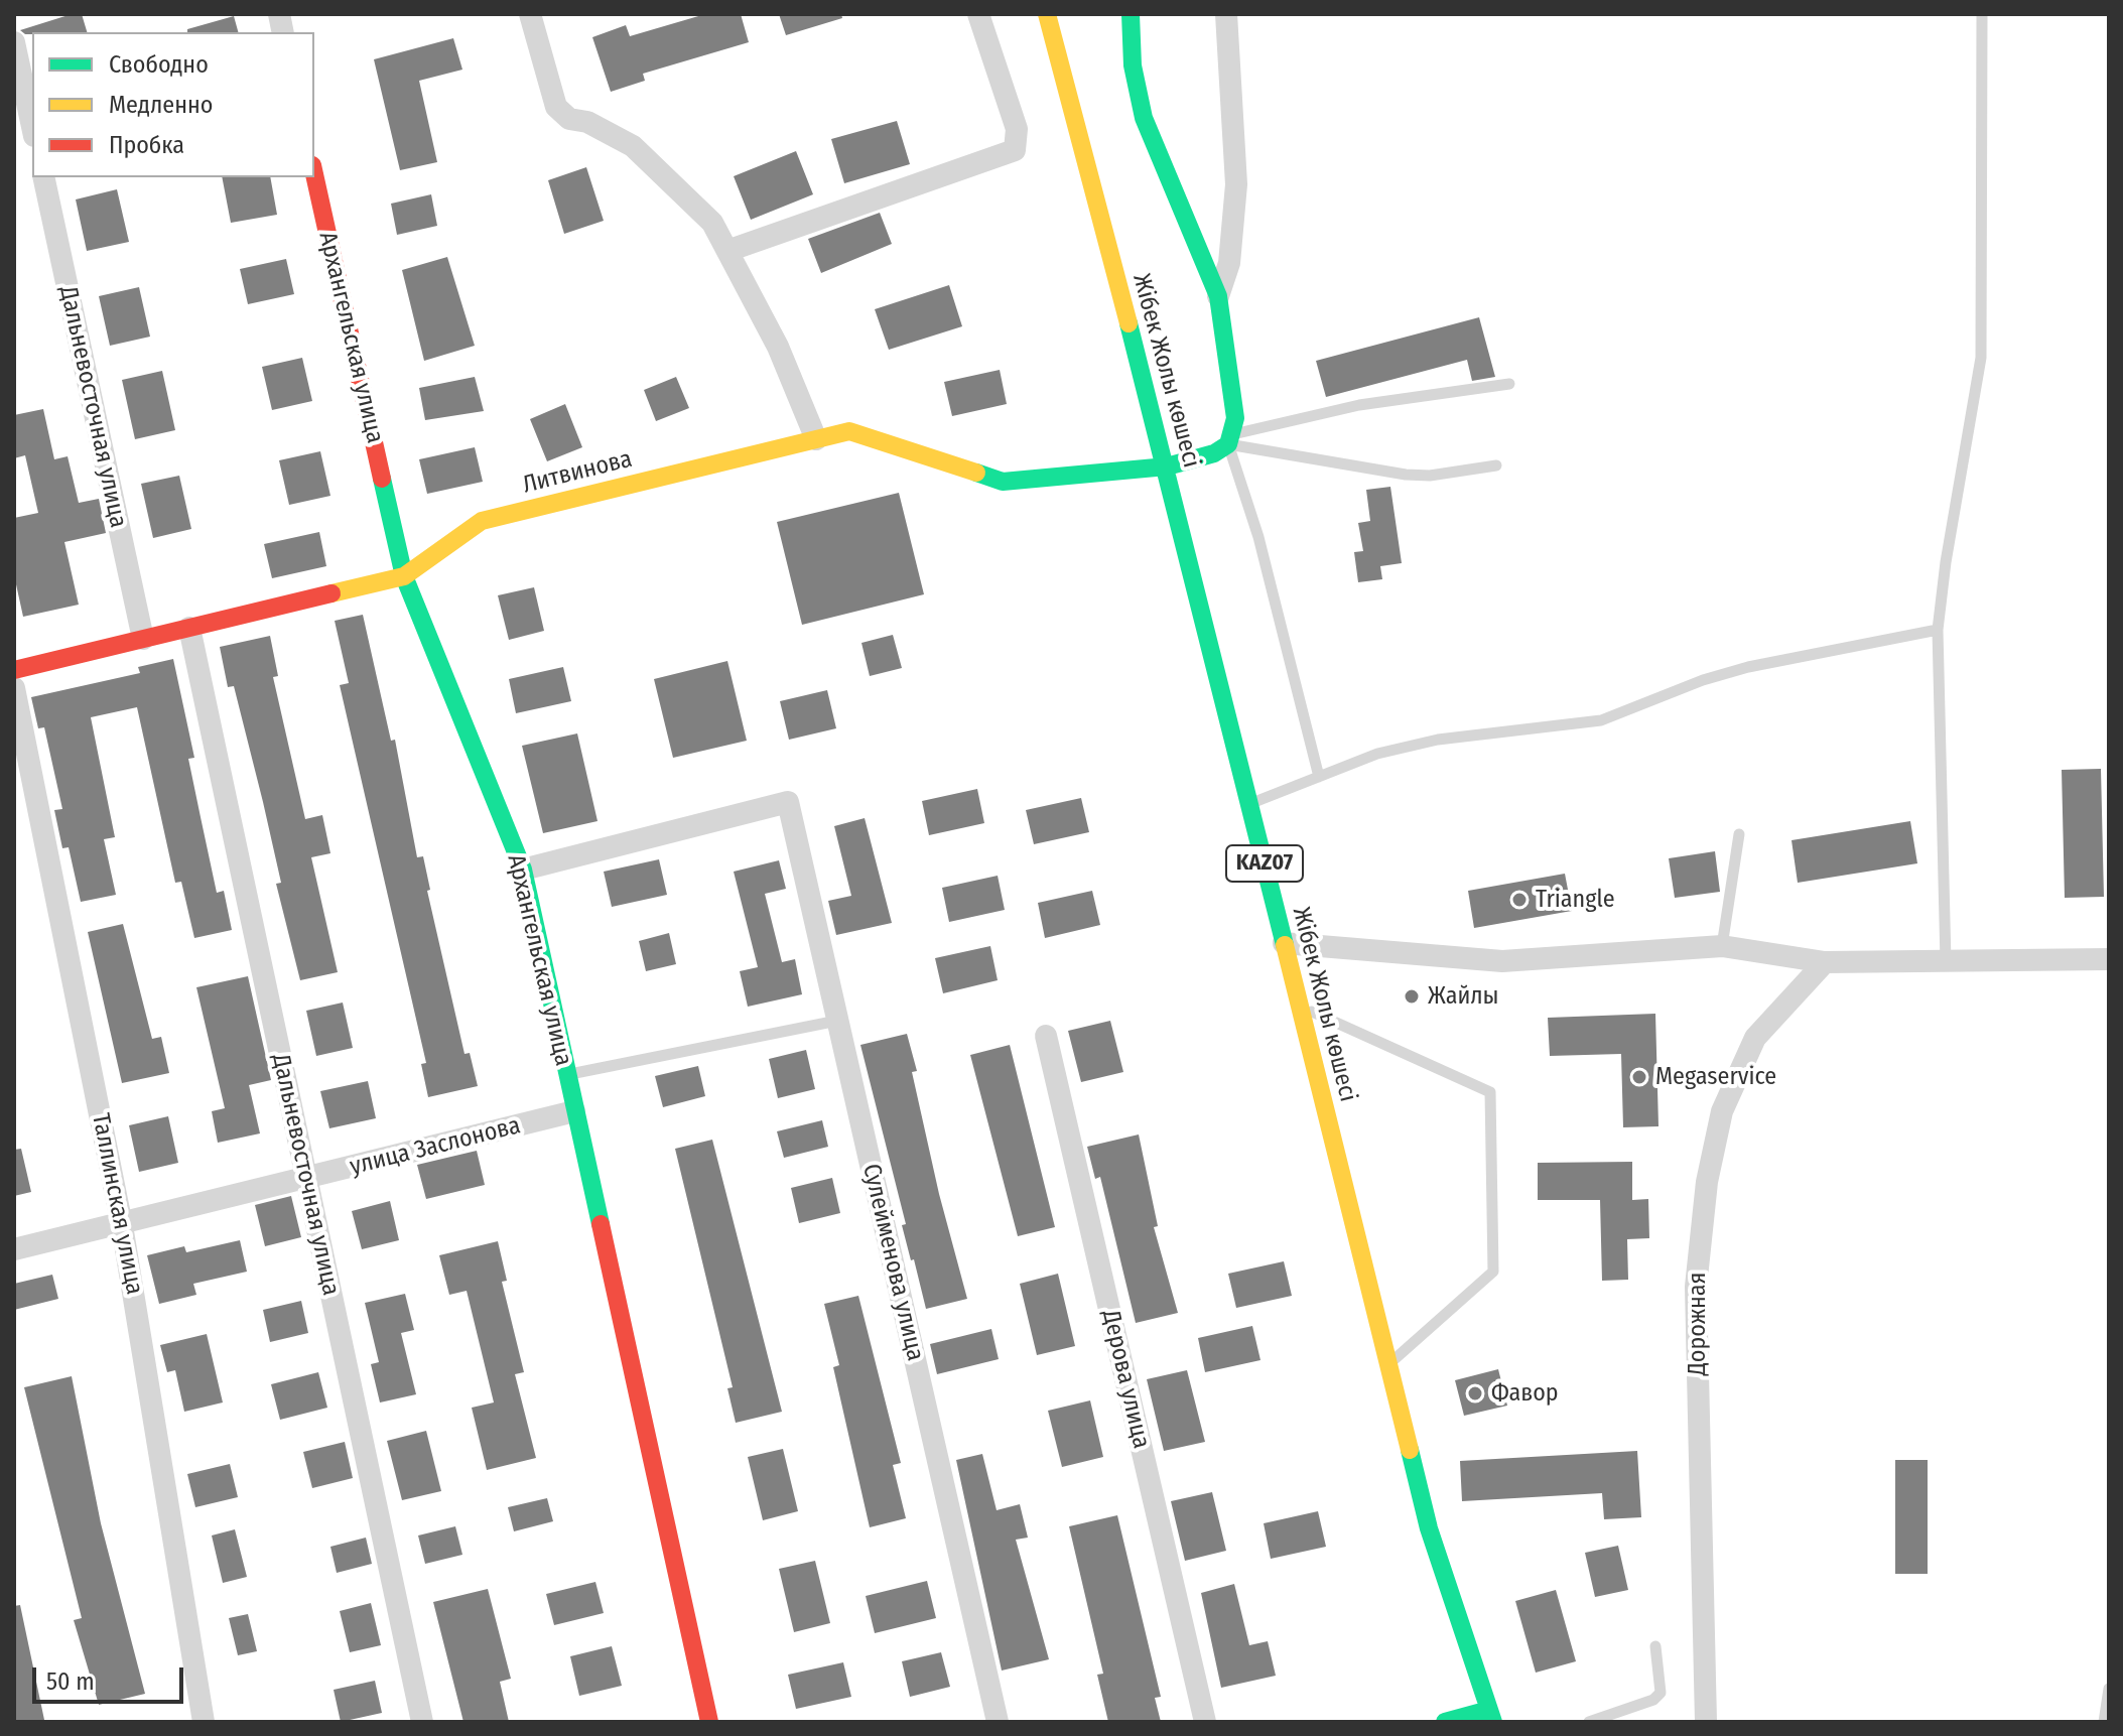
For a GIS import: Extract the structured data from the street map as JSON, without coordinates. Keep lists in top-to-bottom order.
{
  "streets": {
    "main road": [
      "Архангельская улица",
      "Жібек Жолы көшесі",
      "Литвинова",
      "KAZ07"
    ],
    "street": [
      "Дальневосточная улица",
      "улица Заслонова",
      "Таллинская улица",
      "Сулейменова улица",
      "Дорожная",
      "Дерова улица"
    ]
  },
  "crossings": [
    ["Архангельская улица", "Литвинова"],
    ["Архангельская улица", "улица Заслонова"],
    ["Архангельская улица", "Сулейменова улица"],
    ["Жібек Жолы көшесі", "Литвинова"],
    ["Дальневосточная улица", "Литвинова"],
    ["Дальневосточная улица", "улица Заслонова"],
    ["улица Заслонова", "Таллинская улица"]
  ],
  "places": [
    "Triangle",
    "Жайлы",
    "Megaservice",
    "Фавор"
  ],
  "legend": ["Свободно", "Медленно", "Пробка"],
  "scale_bar": "50 m"
}
